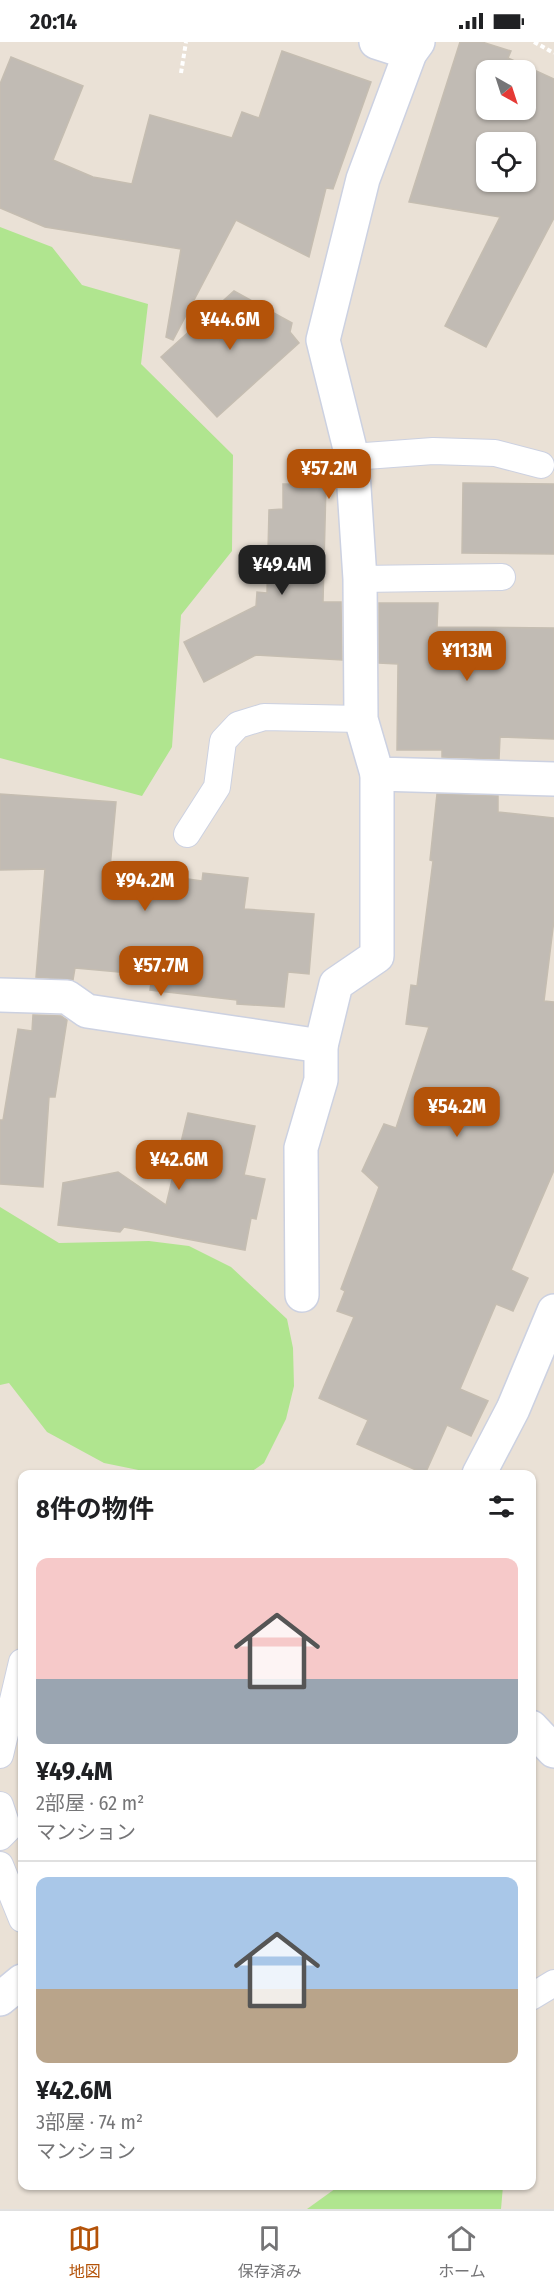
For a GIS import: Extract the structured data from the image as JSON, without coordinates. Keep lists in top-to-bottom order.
{
  "north": "bottom right",
  "page": {
    "status": "20:14",
    "price": [
      "¥44.6M",
      "¥57.2M",
      "¥49.4M",
      "¥113M",
      "¥94.2M",
      "¥57.7M",
      "¥54.2M",
      "¥42.6M"
    ],
    "heading": "8件の物件",
    "list": [
      {
        "name": "¥49.4M",
        "note": "2部屋 · 62 m² · マンション"
      },
      {
        "name": "¥42.6M",
        "note": "3部屋 · 74 m² · マンション"
      }
    ],
    "tabs": ["地図", "保存済み", "ホーム"]
  }
}
